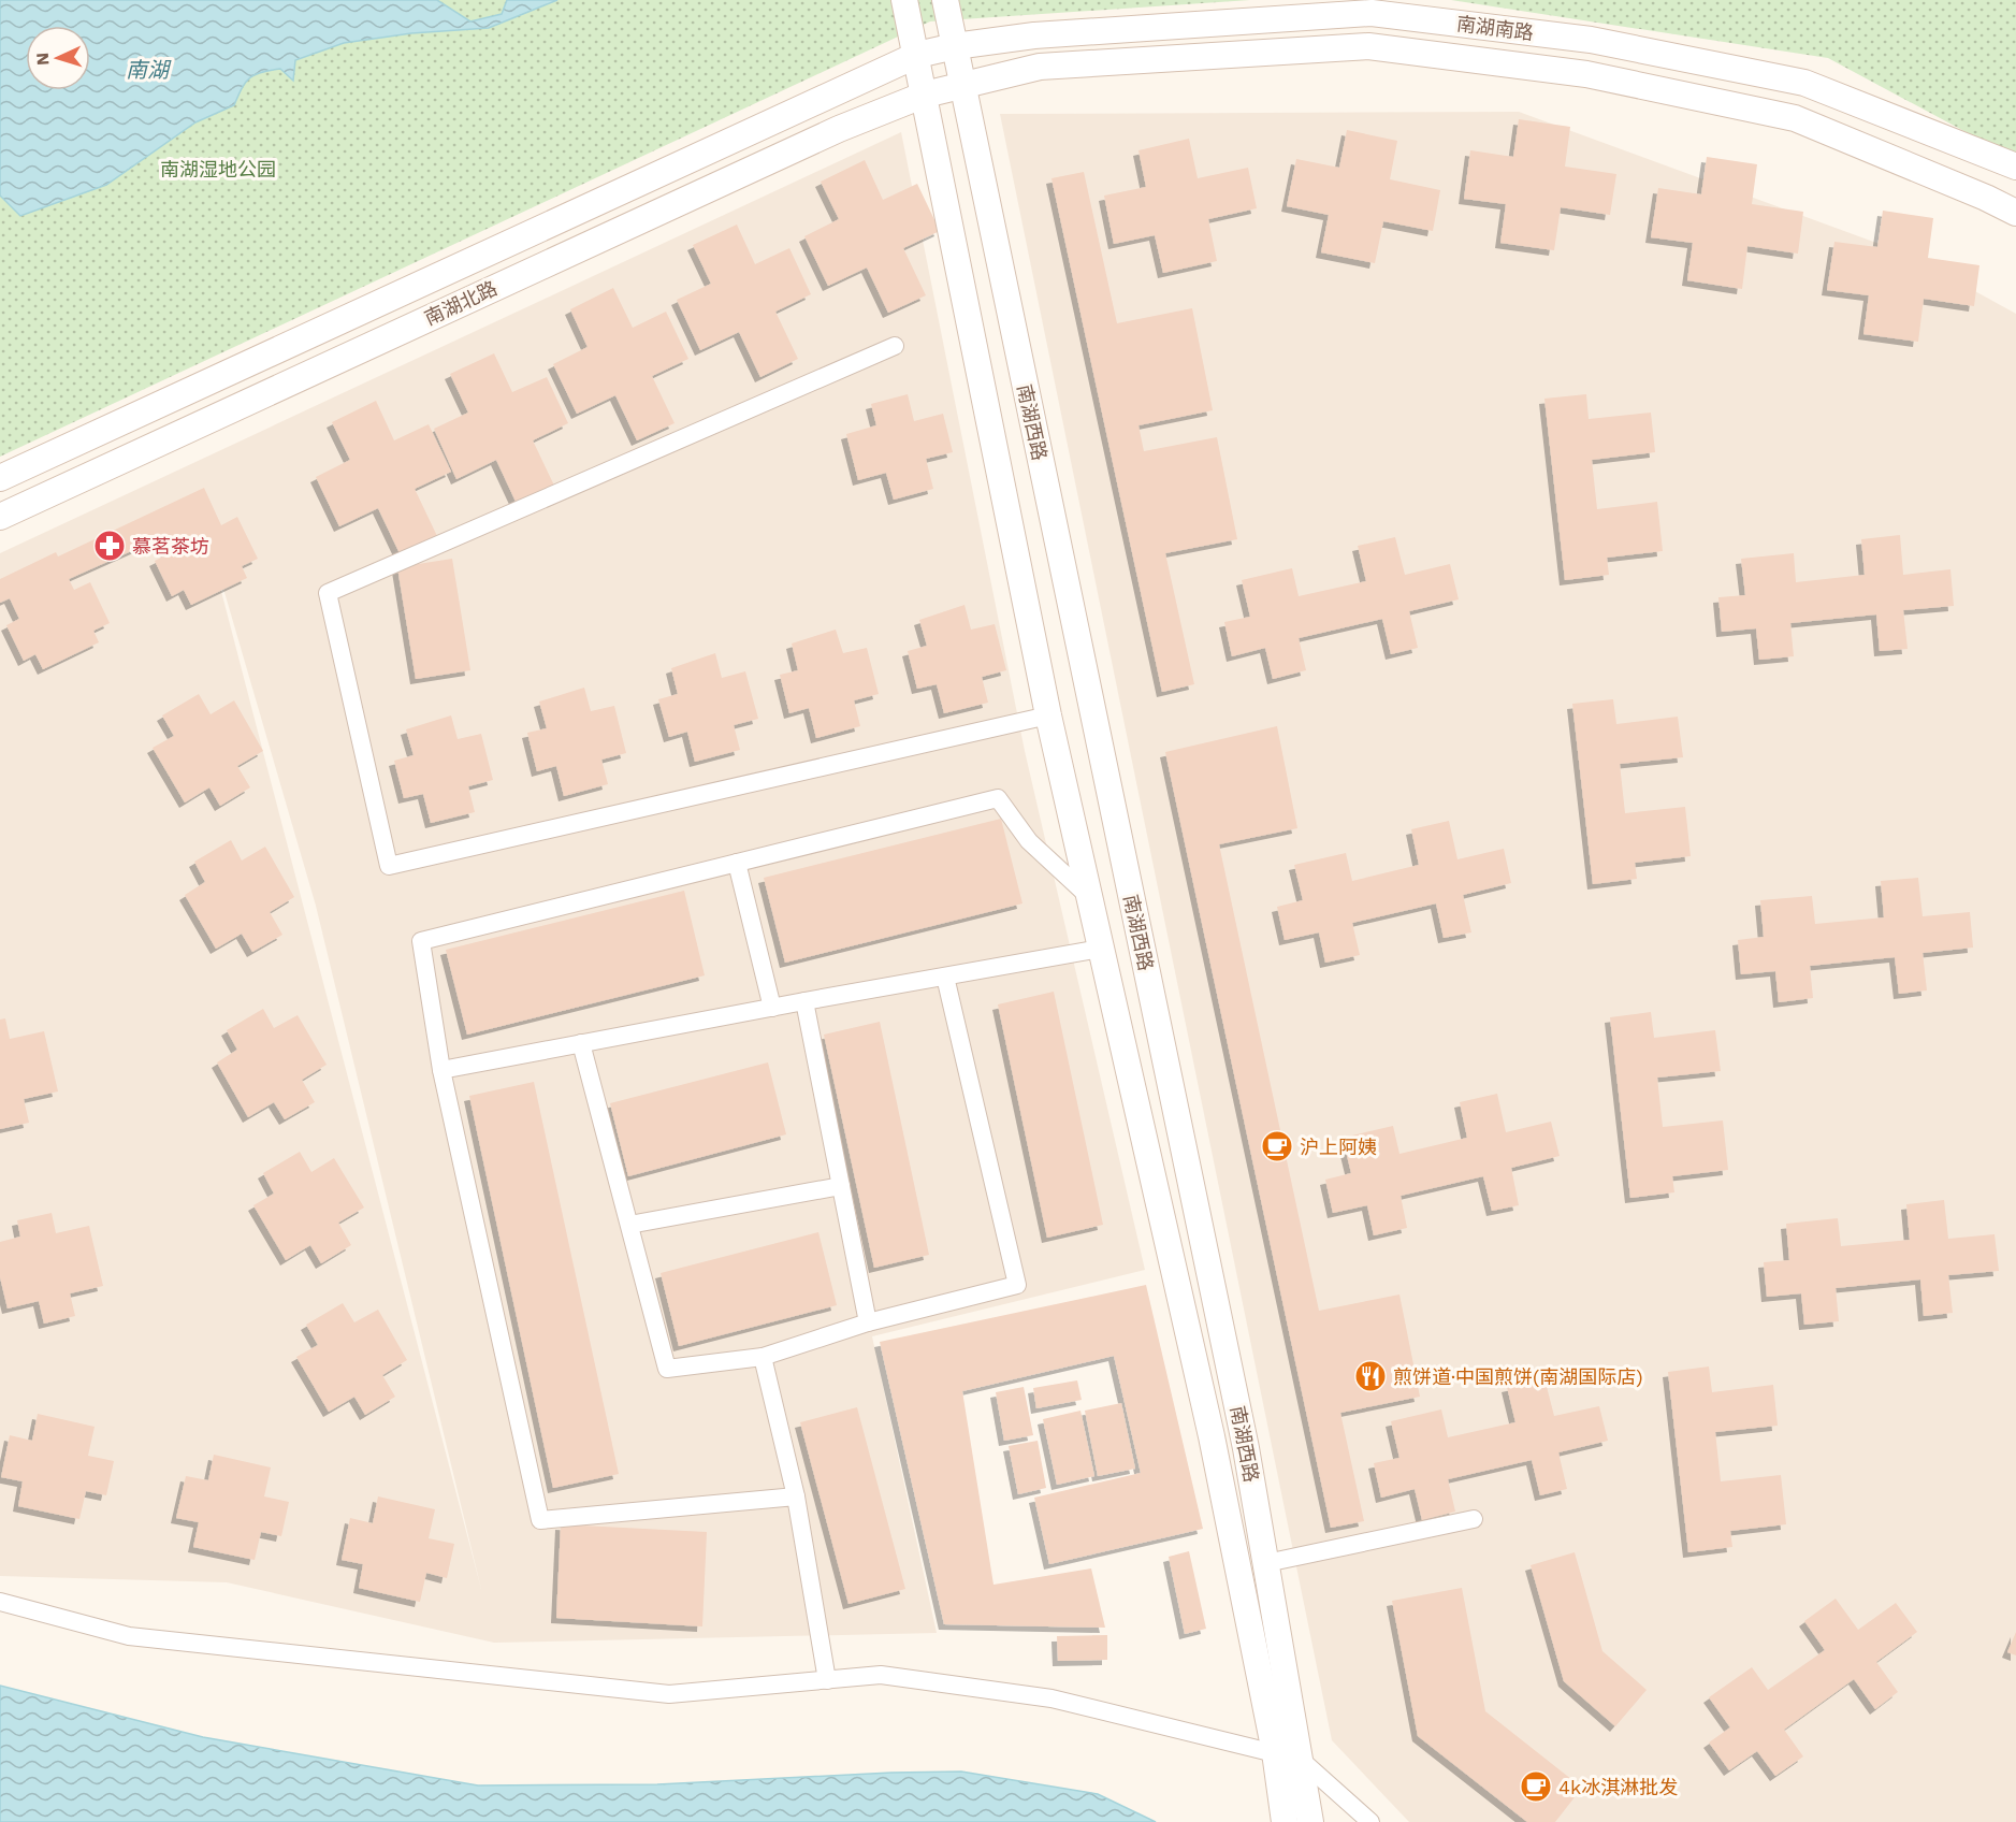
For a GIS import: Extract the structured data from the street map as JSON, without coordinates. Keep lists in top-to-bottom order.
{
  "streets": {
    "main road": ["南湖南路", "南湖北路", "南湖西路"]
  },
  "crossings": [
    ["南湖南路", "南湖北路"],
    ["南湖南路", "南湖西路"],
    ["南湖北路", "南湖西路"]
  ],
  "water": ["南湖"],
  "parks": ["南湖湿地公园"],
  "places": {
    "pharmacy": ["慕茗茶坊"],
    "cafe": ["沪上阿姨", "4k冰淇淋批发"],
    "restaurant": ["煎饼道·中国煎饼(南湖国际店)"]
  },
  "north": "left"
}
